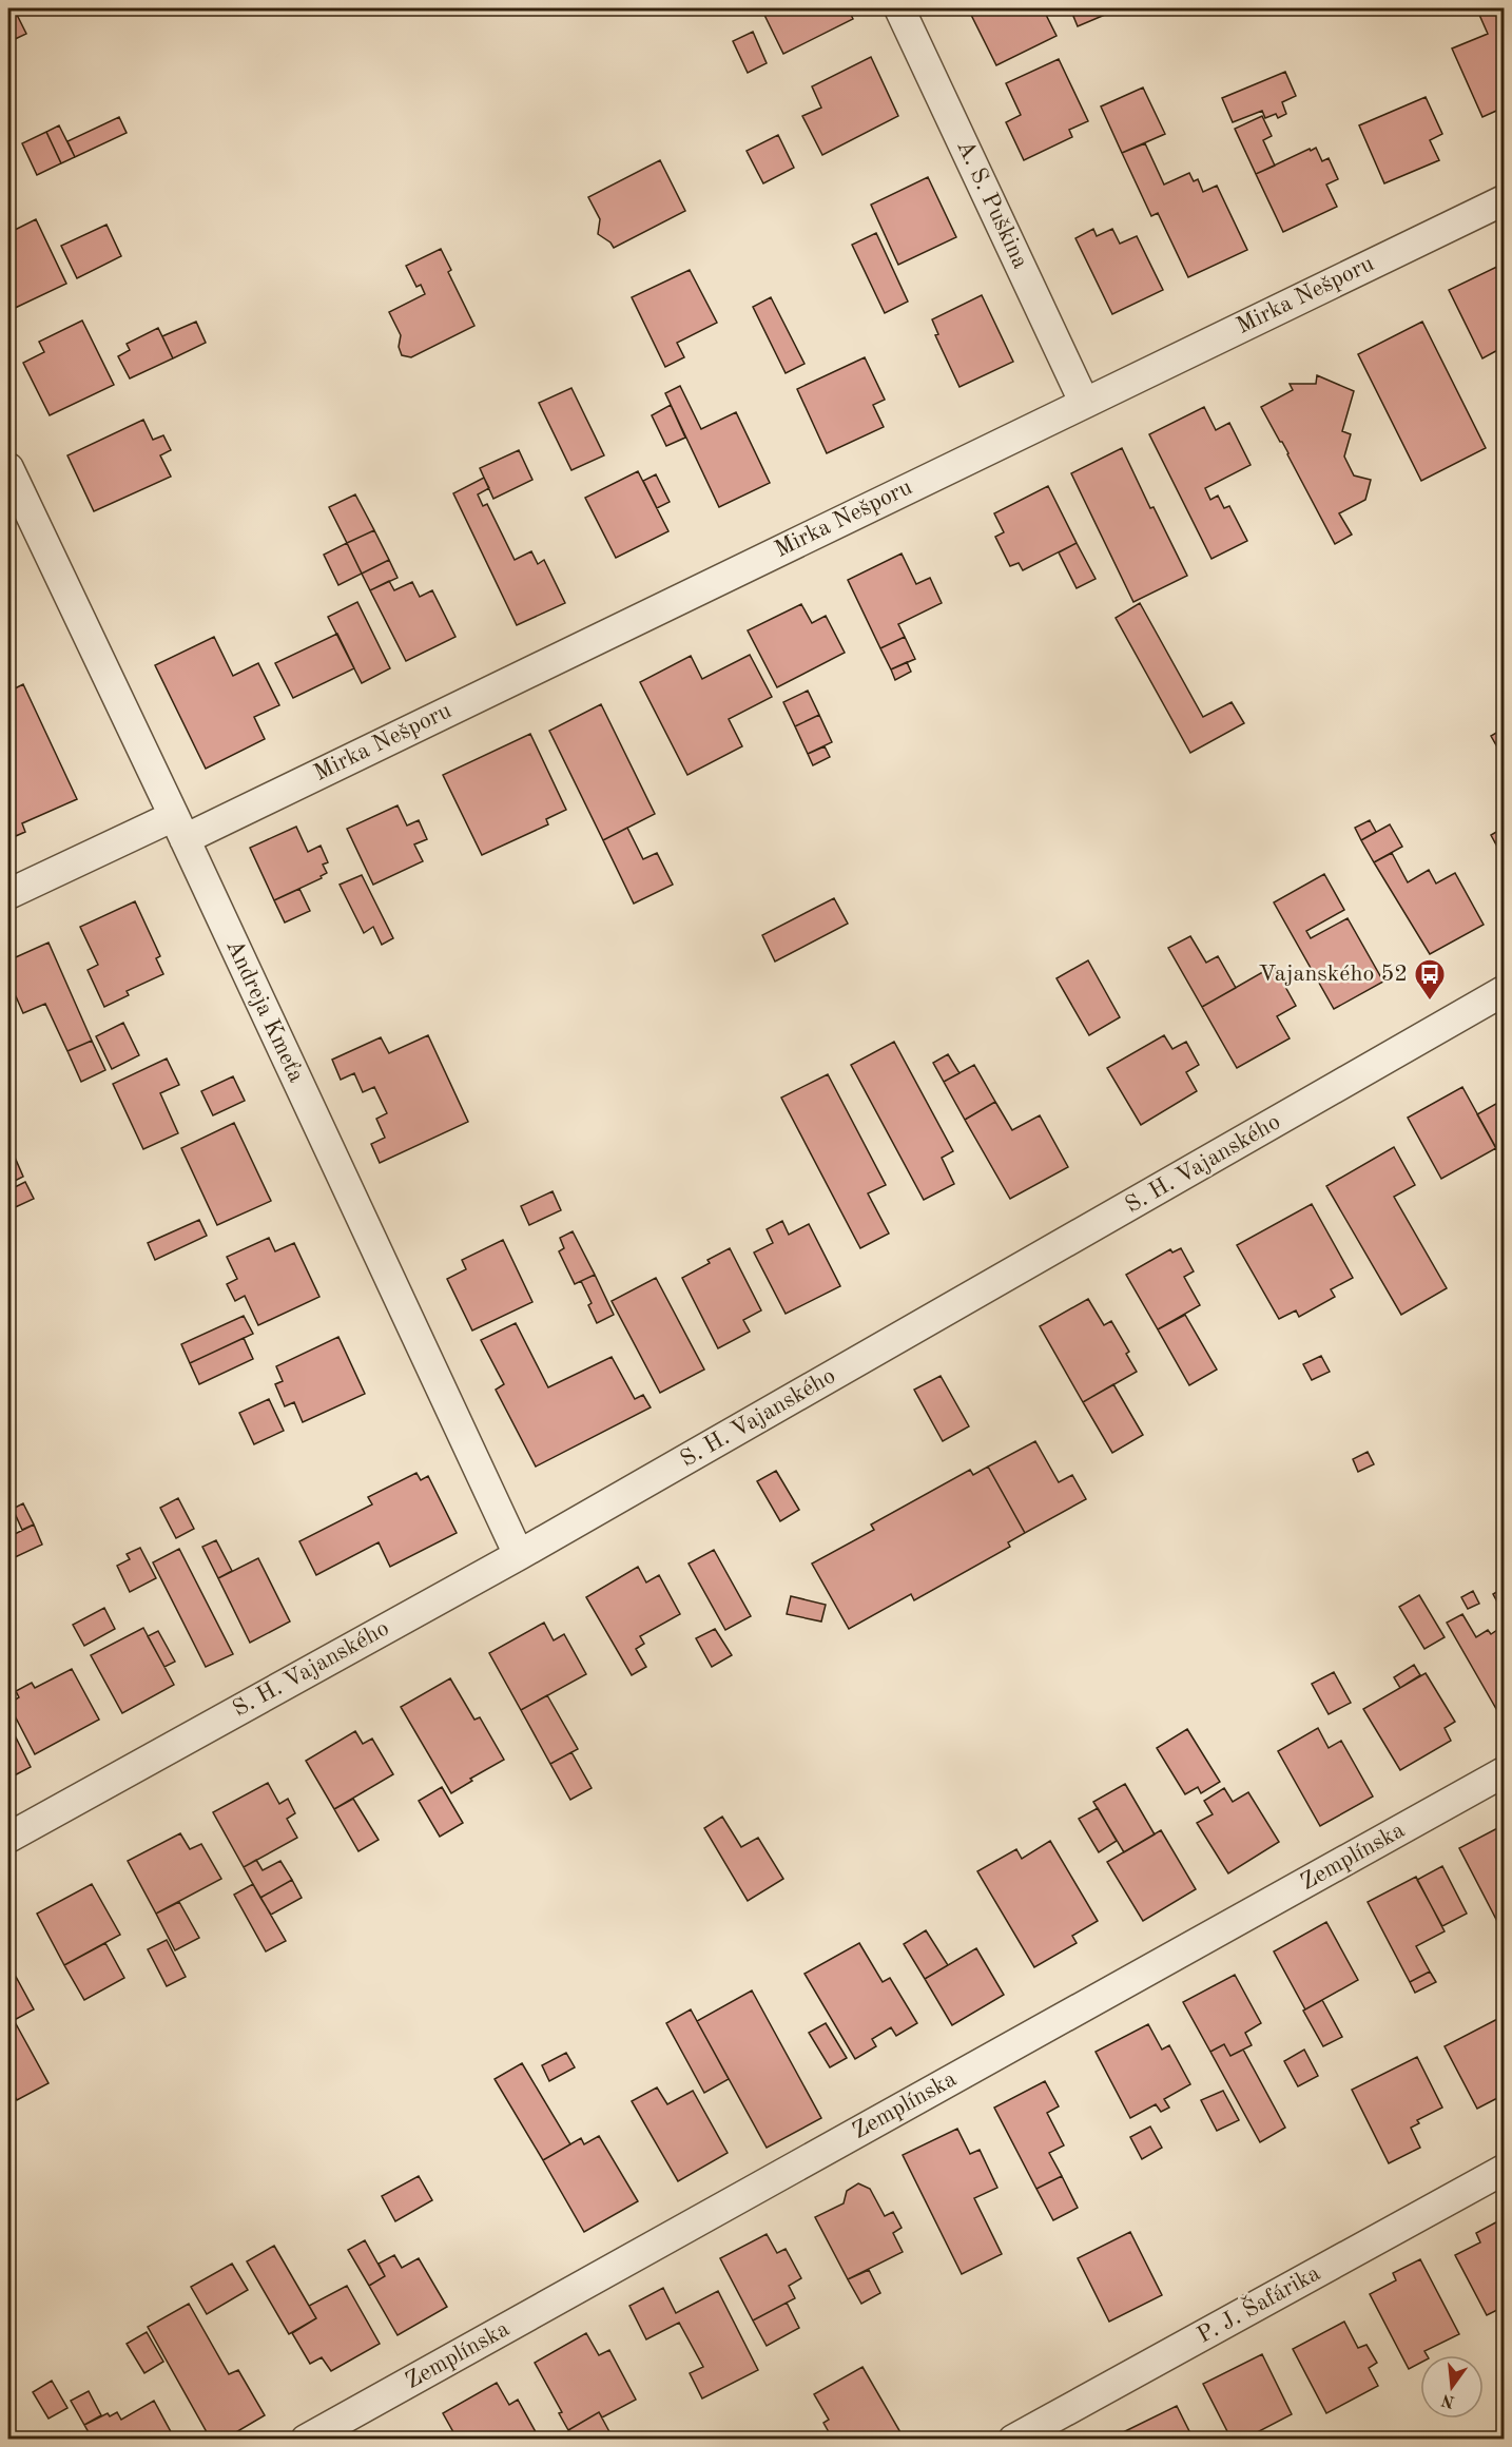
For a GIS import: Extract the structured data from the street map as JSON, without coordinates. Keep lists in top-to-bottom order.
{
  "streets": {
    "street": [
      "A. S. Puškina",
      "Mirka Nešporu",
      "Andreja Kmeťa",
      "S. H. Vajanského",
      "Zemplínska",
      "P. J. Šafárika"
    ]
  },
  "crossings": [
    ["A. S. Puškina", "Mirka Nešporu"],
    ["Mirka Nešporu", "Andreja Kmeťa"],
    ["Andreja Kmeťa", "S. H. Vajanského"]
  ],
  "places": {
    "bus stop": ["Vajanského 52"]
  },
  "north": "bottom"
}
